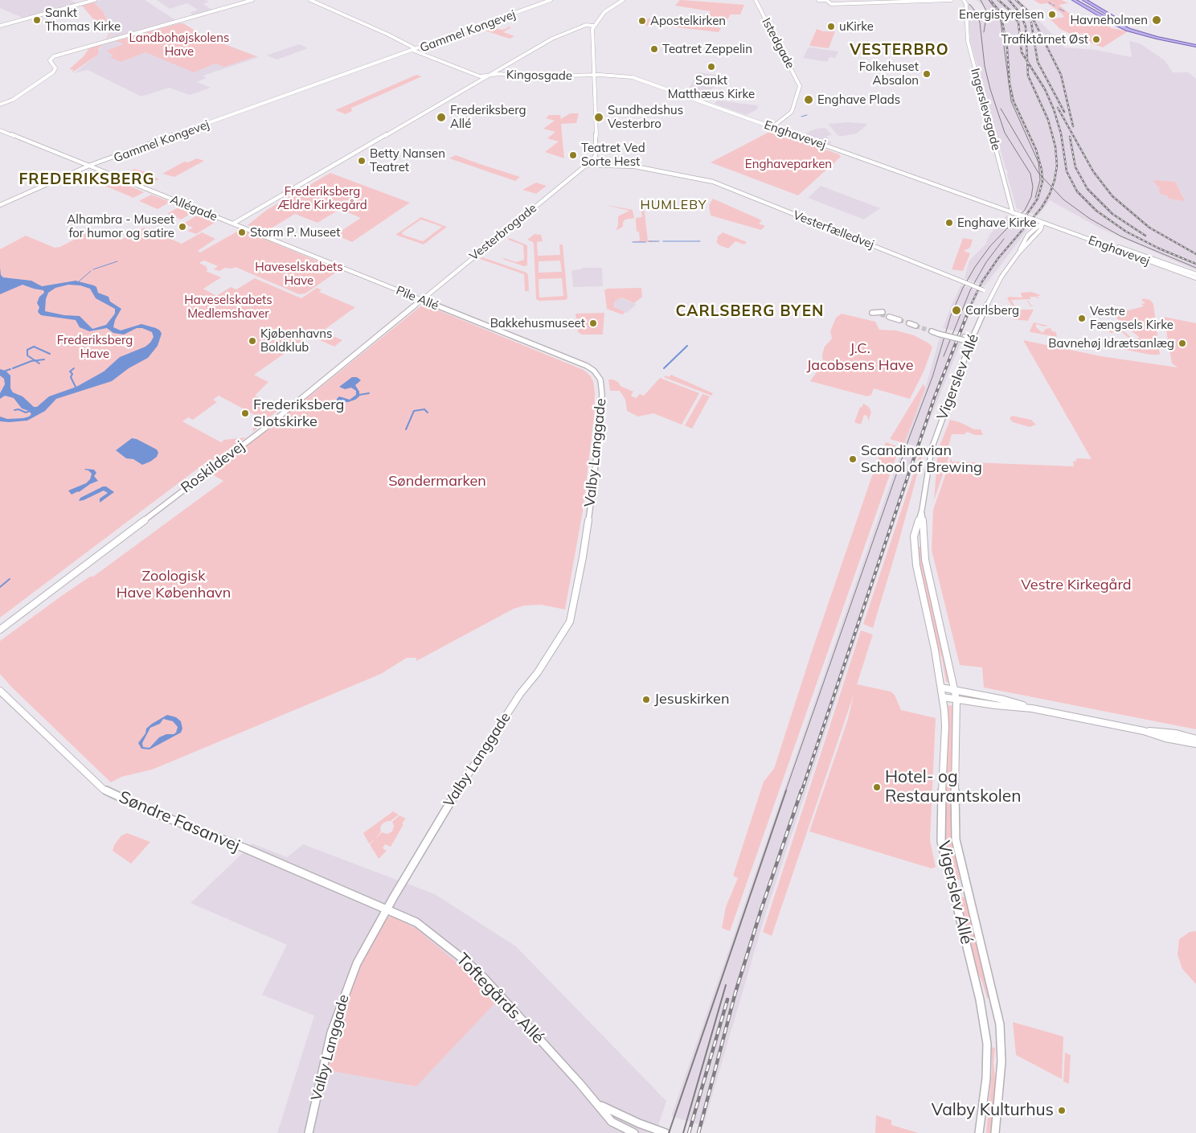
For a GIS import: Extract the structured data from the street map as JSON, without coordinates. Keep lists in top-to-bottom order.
{
  "streets": {
    "street": [
      "Gammel Kongevej",
      "Istedgade",
      "Kingosgade",
      "Ingerslevsgade",
      "Enghavevej",
      "Allégade",
      "Vesterfælledvej",
      "Vesterbrogade",
      "Pile Allé",
      "Vigerslev Allé",
      "Valby Langgade",
      "Roskildevej",
      "Søndre Fasanvej",
      "Toftegårds Allé"
    ]
  },
  "crossings": [
    ["Gammel Kongevej", "Allégade"],
    ["Istedgade", "Enghavevej"],
    ["Kingosgade", "Enghavevej"],
    ["Kingosgade", "Vesterbrogade"],
    ["Ingerslevsgade", "Enghavevej"],
    ["Enghavevej", "Vesterbrogade"],
    ["Enghavevej", "Vigerslev Allé"],
    ["Allégade", "Pile Allé"],
    ["Vesterfælledvej", "Vesterbrogade"],
    ["Vesterfælledvej", "Vigerslev Allé"],
    ["Vesterbrogade", "Pile Allé"],
    ["Vesterbrogade", "Roskildevej"],
    ["Pile Allé", "Valby Langgade"],
    ["Pile Allé", "Roskildevej"],
    ["Valby Langgade", "Søndre Fasanvej"],
    ["Valby Langgade", "Toftegårds Allé"],
    ["Søndre Fasanvej", "Toftegårds Allé"]
  ],
  "districts": [
    "VESTERBRO",
    "FREDERIKSBERG",
    "HUMLEBY",
    "CARLSBERG BYEN"
  ],
  "parks": [
    "Landbohøjskolens Have",
    "Enghaveparken",
    "Frederiksberg Ældre Kirkegård",
    "Haveselskabets Have",
    "Haveselskabets Medlemshaver",
    "Frederiksberg Have",
    "J.C. Jacobsens Have",
    "Søndermarken",
    "Zoologisk Have København",
    "Vestre Kirkegård"
  ],
  "places": [
    "Energistyrelsen",
    "Sankt Thomas Kirke",
    "Havneholmen",
    "Apostelkirken",
    "uKirke",
    "Trafiktårnet Øst",
    "Teatret Zeppelin",
    "Sankt Matthæus Kirke",
    "Folkehuset Absalon",
    "Enghave Plads",
    "Frederiksberg Allé",
    "Sundhedshus Vesterbro",
    "Teatret Ved Sorte Hest",
    "Betty Nansen Teatret",
    "Enghave Kirke",
    "Alhambra - Museet for humor og satire",
    "Storm P. Museet",
    "Carlsberg",
    "Vestre Fængsels Kirke",
    "Bakkehusmuseet",
    "Kjøbenhavns Boldklub",
    "Bavnehøj Idrætsanlæg",
    "Frederiksberg Slotskirke",
    "Scandinavian School of Brewing",
    "Jesuskirken",
    "Hotel- og Restaurantskolen",
    "Valby Kulturhus"
  ]
}
